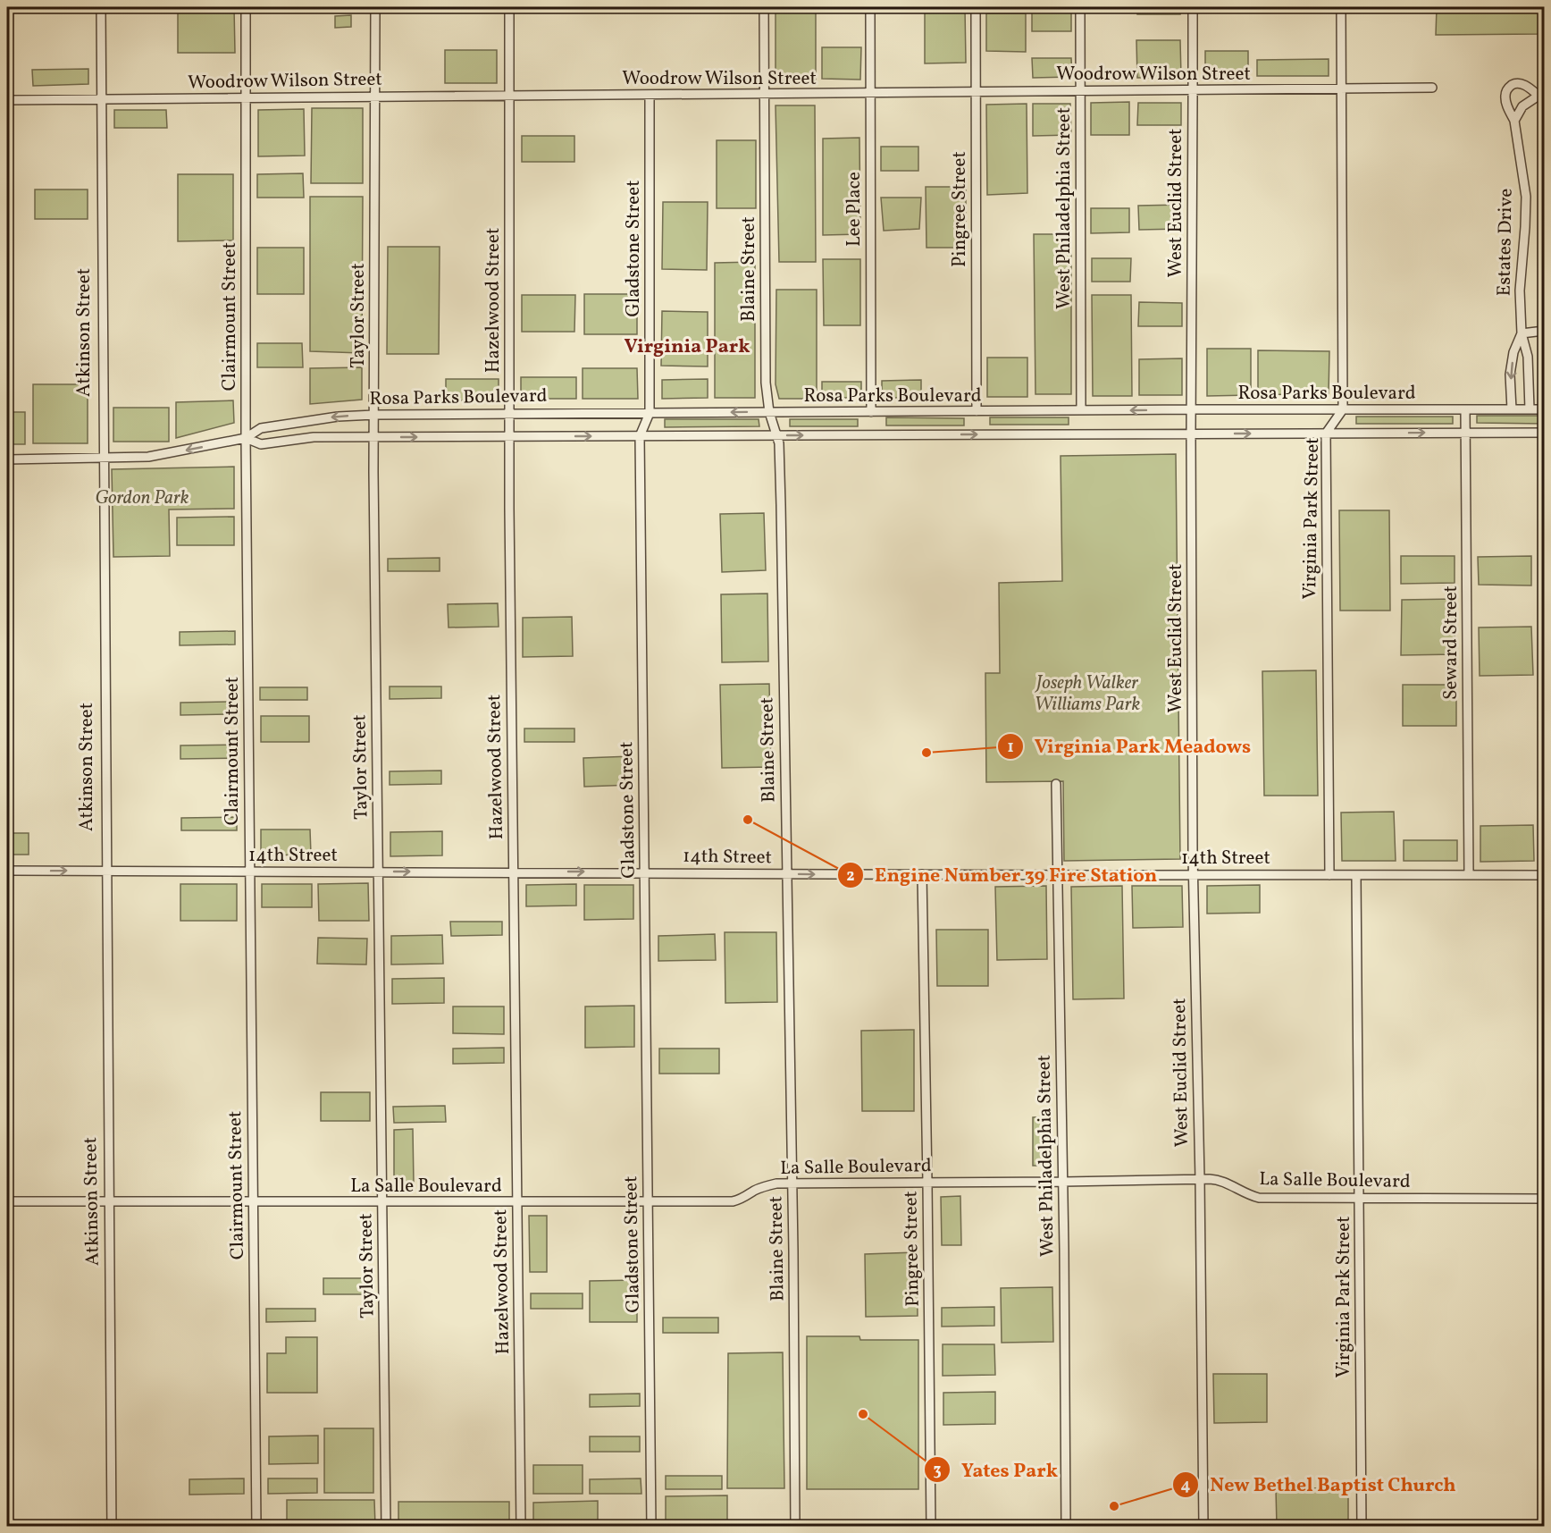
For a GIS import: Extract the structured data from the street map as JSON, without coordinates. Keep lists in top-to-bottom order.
{
  "streets": {
    "street": [
      "Woodrow Wilson Street",
      "West Euclid Street",
      "West Philadelphia Street",
      "Lee Place",
      "Pingree Street",
      "Estates Drive",
      "Gladstone Street",
      "Blaine Street",
      "Hazelwood Street",
      "Taylor Street",
      "Clairmount Street",
      "Atkinson Street",
      "Rosa Parks Boulevard",
      "Virginia Park Street",
      "Seward Street",
      "14th Street",
      "La Salle Boulevard"
    ]
  },
  "crossings": [
    ["Woodrow Wilson Street", "West Euclid Street"],
    ["Woodrow Wilson Street", "West Philadelphia Street"],
    ["Woodrow Wilson Street", "Lee Place"],
    ["Woodrow Wilson Street", "Pingree Street"],
    ["Woodrow Wilson Street", "Gladstone Street"],
    ["Woodrow Wilson Street", "Blaine Street"],
    ["Woodrow Wilson Street", "Hazelwood Street"],
    ["Woodrow Wilson Street", "Taylor Street"],
    ["Woodrow Wilson Street", "Clairmount Street"],
    ["Woodrow Wilson Street", "Atkinson Street"],
    ["West Euclid Street", "Rosa Parks Boulevard"],
    ["West Euclid Street", "14th Street"],
    ["West Euclid Street", "La Salle Boulevard"],
    ["West Philadelphia Street", "Rosa Parks Boulevard"],
    ["West Philadelphia Street", "14th Street"],
    ["West Philadelphia Street", "La Salle Boulevard"],
    ["Lee Place", "Rosa Parks Boulevard"],
    ["Pingree Street", "Rosa Parks Boulevard"],
    ["Pingree Street", "14th Street"],
    ["Pingree Street", "La Salle Boulevard"],
    ["Estates Drive", "Rosa Parks Boulevard"],
    ["Gladstone Street", "Rosa Parks Boulevard"],
    ["Gladstone Street", "14th Street"],
    ["Gladstone Street", "La Salle Boulevard"],
    ["Blaine Street", "Rosa Parks Boulevard"],
    ["Blaine Street", "14th Street"],
    ["Blaine Street", "La Salle Boulevard"],
    ["Hazelwood Street", "Rosa Parks Boulevard"],
    ["Hazelwood Street", "14th Street"],
    ["Hazelwood Street", "La Salle Boulevard"],
    ["Taylor Street", "Rosa Parks Boulevard"],
    ["Taylor Street", "14th Street"],
    ["Taylor Street", "La Salle Boulevard"],
    ["Clairmount Street", "Rosa Parks Boulevard"],
    ["Clairmount Street", "14th Street"],
    ["Clairmount Street", "La Salle Boulevard"],
    ["Atkinson Street", "Rosa Parks Boulevard"],
    ["Atkinson Street", "14th Street"],
    ["Atkinson Street", "La Salle Boulevard"],
    ["Rosa Parks Boulevard", "Virginia Park Street"],
    ["Rosa Parks Boulevard", "Seward Street"],
    ["Virginia Park Street", "14th Street"],
    ["Virginia Park Street", "La Salle Boulevard"],
    ["Seward Street", "14th Street"]
  ],
  "districts": ["Virginia Park"],
  "parks": ["Gordon Park", "Joseph Walker Williams Park"],
  "places": [
    "Virginia Park Meadows",
    "Engine Number 39 Fire Station",
    "Yates Park",
    "New Bethel Baptist Church"
  ]
}
